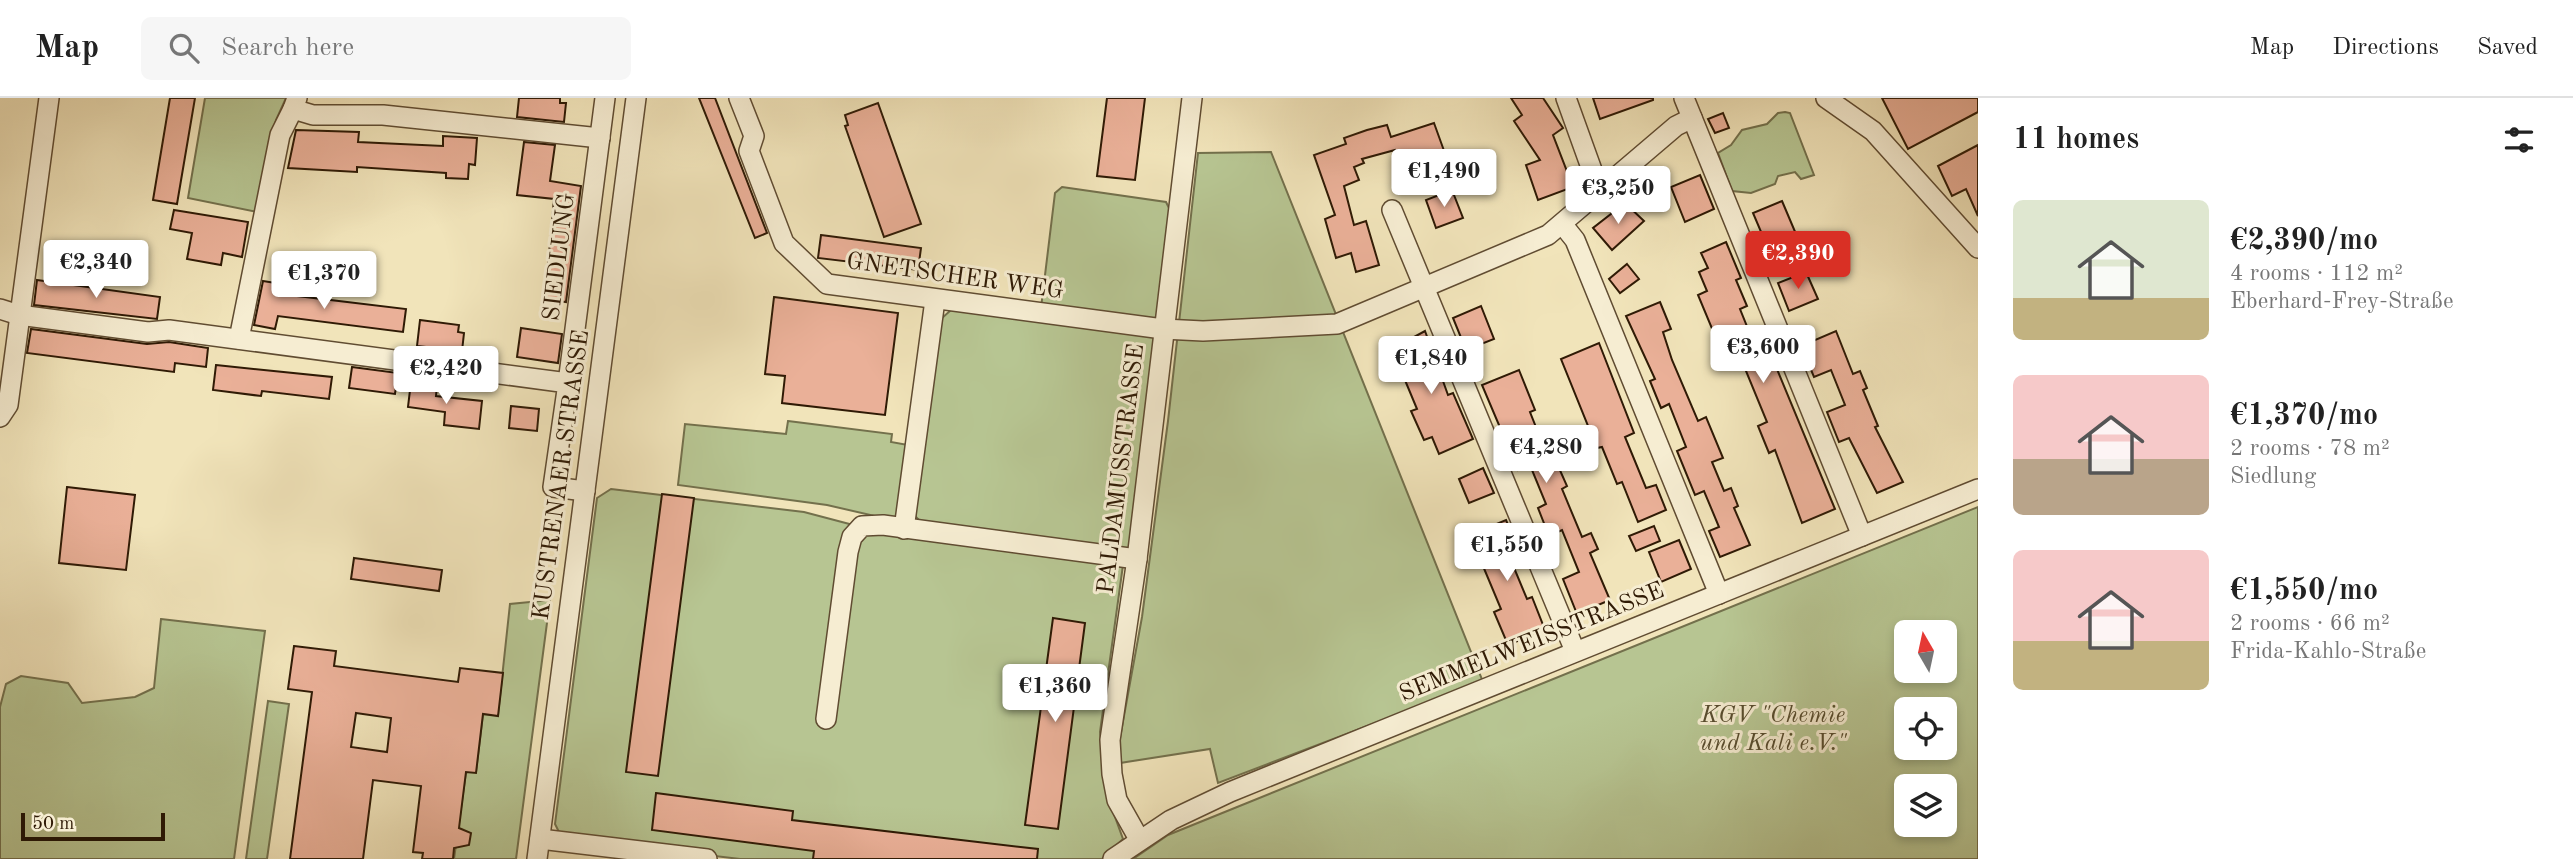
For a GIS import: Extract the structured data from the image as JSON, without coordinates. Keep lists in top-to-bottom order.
{
  "streets": {
    "street": [
      "SIEDLUNG",
      "GNETSCHER WEG",
      "PALDAMUSSTRASSE",
      "KUSTRENAER STRASSE",
      "SEMMELWEISSTRASSE"
    ]
  },
  "crossings": [
    ["SIEDLUNG", "KUSTRENAER STRASSE"],
    ["GNETSCHER WEG", "PALDAMUSSTRASSE"],
    ["PALDAMUSSTRASSE", "SEMMELWEISSTRASSE"]
  ],
  "parks": ["KGV \"Chemie und Kali e.V.\""],
  "scale_bar": "50 m",
  "north": "top",
  "page": {
    "header": "Map",
    "search": "Search here",
    "nav": ["Map", "Directions", "Saved"],
    "heading": "11 homes",
    "price": [
      "€1,490",
      "€3,250",
      "€2,390",
      "€2,340",
      "€1,370",
      "€3,600",
      "€1,840",
      "€2,420",
      "€4,280",
      "€1,550",
      "€1,360"
    ],
    "list": [
      {
        "name": "€2,390/mo",
        "note": "4 rooms · 112 m² · Eberhard-Frey-Straße"
      },
      {
        "name": "€1,370/mo",
        "note": "2 rooms · 78 m² · Siedlung"
      },
      {
        "name": "€1,550/mo",
        "note": "2 rooms · 66 m² · Frida-Kahlo-Straße"
      }
    ],
    "scale": "50 m"
  }
}
